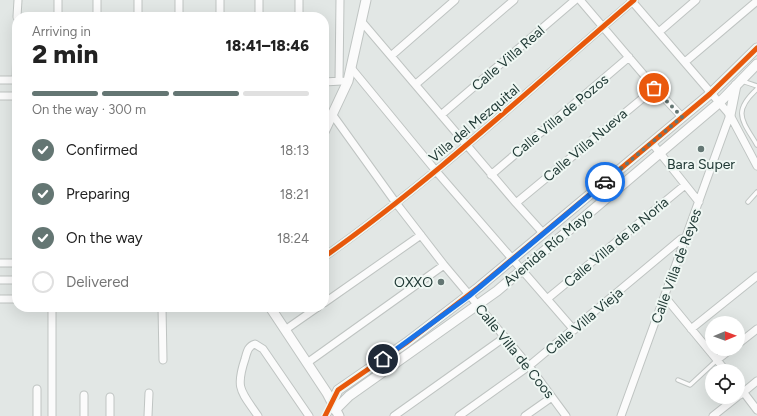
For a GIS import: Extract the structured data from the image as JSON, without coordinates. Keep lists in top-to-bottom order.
{
  "streets": {
    "street": [
      "Calle Villa Real",
      "Calle Villa de Pozos",
      "Villa del Mezquital",
      "Calle Villa Nueva",
      "Calle Villa de la Noria",
      "Avenida Río Mayo",
      "Calle Villa de Reyes",
      "Calle Villa Vieja",
      "Calle Villa de Coos"
    ]
  },
  "crossings": [
    ["Villa del Mezquital", "Calle Villa de Coos"],
    ["Avenida Río Mayo", "Calle Villa de Coos"],
    ["Calle Villa de Reyes", "Calle Villa Vieja"],
    ["Calle Villa Vieja", "Calle Villa de Coos"]
  ],
  "places": ["Bara Super", "OXXO"],
  "north": "right",
  "page": {
    "heading": ["2 min", "Arriving in", "18:41–18:46"],
    "bar": "On the way · 300 m",
    "list": [
      ["Confirmed", "18:13"],
      ["Preparing", "18:21"],
      ["On the way", "18:24"],
      "Delivered"
    ]
  }
}
